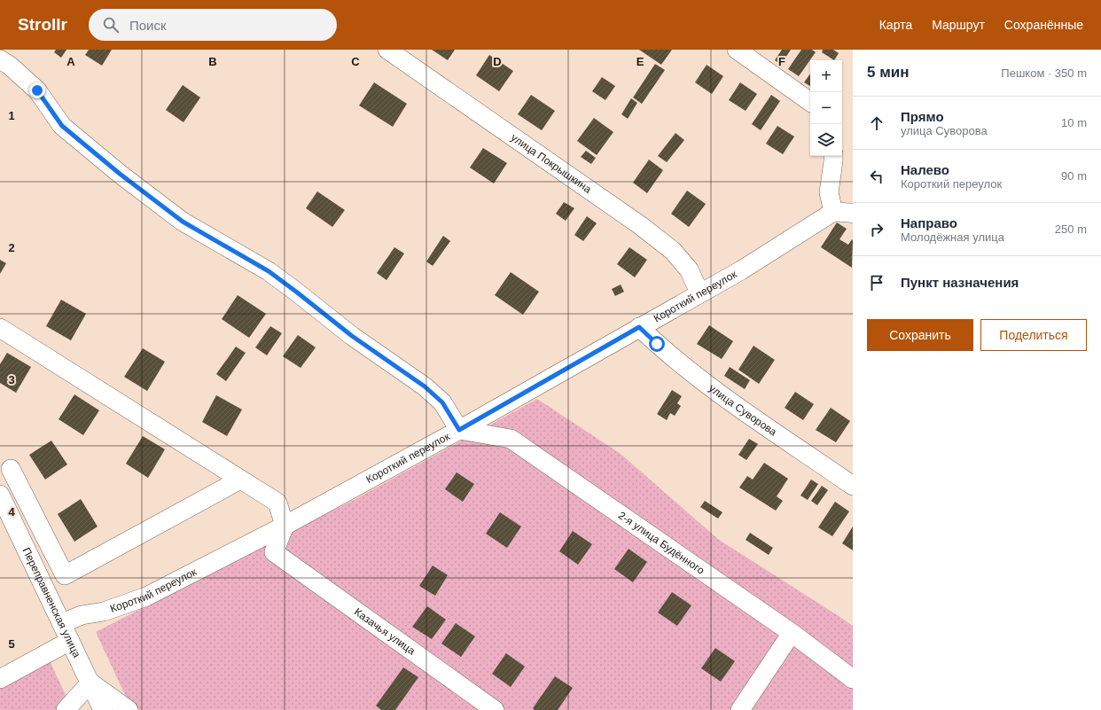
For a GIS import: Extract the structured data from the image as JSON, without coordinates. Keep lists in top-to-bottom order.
{
  "streets": {
    "street": [
      "улица Покрышкина",
      "Короткий переулок",
      "улица Суворова",
      "2-я улица Будённого",
      "Переправненская улица",
      "Казачья улица"
    ]
  },
  "crossings": [
    ["улица Покрышкина", "Короткий переулок"],
    ["Короткий переулок", "улица Суворова"],
    ["Короткий переулок", "2-я улица Будённого"],
    ["Короткий переулок", "Переправненская улица"],
    ["Короткий переулок", "Казачья улица"]
  ],
  "page": {
    "header": "Strollr",
    "search": "Поиск",
    "nav": ["Карта", "Маршрут", "Сохранённые"],
    "heading": ["5 мин", "Пешком · 350 m"],
    "map_buttons": ["+", "−"],
    "list": [
      ["Прямо", "улица Суворова", "10 m"],
      ["Налево", "Короткий переулок", "90 m"],
      ["Направо", "Молодёжная улица", "250 m"],
      "Пункт назначения"
    ],
    "buttons": ["Сохранить", "Поделиться"]
  },
  "grid": {
    "columns": [
      "A",
      "B",
      "C",
      "D",
      "E",
      "F"
    ],
    "rows": [
      "1",
      "2",
      "3",
      "4",
      "5"
    ]
  }
}
